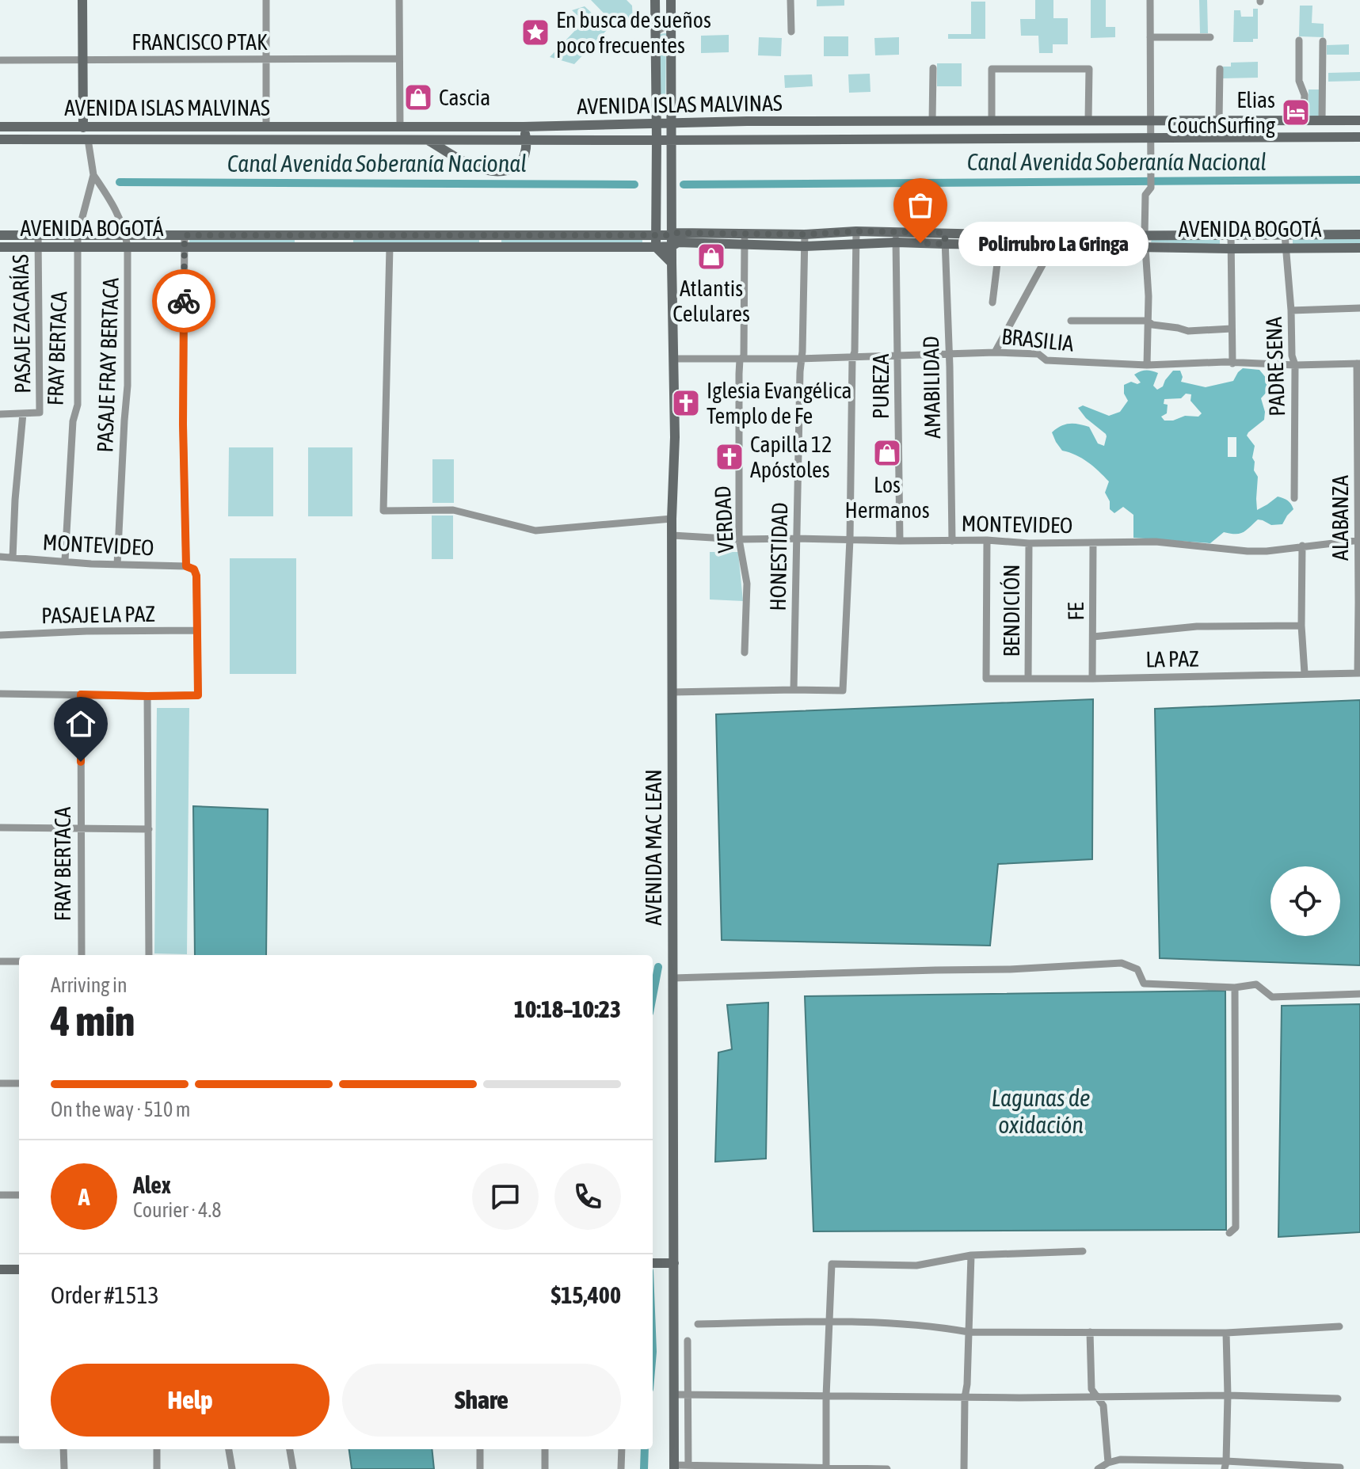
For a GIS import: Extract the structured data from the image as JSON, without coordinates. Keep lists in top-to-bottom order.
{
  "streets": {
    "main road": ["AVENIDA ISLAS MALVINAS", "AVENIDA BOGOTÁ", "AVENIDA MAC LEAN"],
    "street": [
      "FRANCISCO PTAK",
      "PASAJE ZACARÍAS",
      "BRASILIA",
      "FRAY BERTACA",
      "PASAJE FRAY BERTACA",
      "PADRE SENA",
      "PUREZA",
      "AMABILIDAD",
      "ALABANZA",
      "VERDAD",
      "MONTEVIDEO",
      "HONESTIDAD",
      "BENDICIÓN",
      "FE",
      "PASAJE LA PAZ",
      "LA PAZ"
    ]
  },
  "crossings": [
    ["AVENIDA ISLAS MALVINAS", "FRAY BERTACA"],
    ["AVENIDA ISLAS MALVINAS", "AVENIDA MAC LEAN"],
    ["AVENIDA BOGOTÁ", "PASAJE ZACARÍAS"],
    ["AVENIDA BOGOTÁ", "FRAY BERTACA"],
    ["AVENIDA BOGOTÁ", "PASAJE FRAY BERTACA"],
    ["AVENIDA BOGOTÁ", "PADRE SENA"],
    ["AVENIDA BOGOTÁ", "PUREZA"],
    ["AVENIDA BOGOTÁ", "AMABILIDAD"],
    ["AVENIDA BOGOTÁ", "VERDAD"],
    ["AVENIDA BOGOTÁ", "HONESTIDAD"],
    ["AVENIDA BOGOTÁ", "AVENIDA MAC LEAN"],
    ["PASAJE ZACARÍAS", "MONTEVIDEO"],
    ["BRASILIA", "PADRE SENA"],
    ["BRASILIA", "PUREZA"],
    ["BRASILIA", "AMABILIDAD"],
    ["BRASILIA", "ALABANZA"],
    ["BRASILIA", "VERDAD"],
    ["BRASILIA", "HONESTIDAD"],
    ["BRASILIA", "AVENIDA MAC LEAN"],
    ["FRAY BERTACA", "PASAJE FRAY BERTACA"],
    ["FRAY BERTACA", "MONTEVIDEO"],
    ["PASAJE FRAY BERTACA", "MONTEVIDEO"],
    ["PUREZA", "MONTEVIDEO"],
    ["AMABILIDAD", "MONTEVIDEO"],
    ["ALABANZA", "MONTEVIDEO"],
    ["ALABANZA", "LA PAZ"],
    ["VERDAD", "MONTEVIDEO"],
    ["MONTEVIDEO", "HONESTIDAD"],
    ["MONTEVIDEO", "BENDICIÓN"],
    ["MONTEVIDEO", "FE"],
    ["MONTEVIDEO", "LA PAZ"],
    ["MONTEVIDEO", "AVENIDA MAC LEAN"],
    ["BENDICIÓN", "LA PAZ"],
    ["FE", "LA PAZ"]
  ],
  "water": ["Canal Avenida Soberanía Nacional", "Lagunas de oxidación"],
  "places": {
    "place": ["En busca de sueños poco frecuentes"],
    "shop": ["Cascia", "Atlantis Celulares", "Los Hermanos"],
    "hotel": ["Elias CouchSurfing"],
    "other": ["Polirrubro La Gringa"],
    "church": ["Iglesia Evangélica Templo de Fe", "Capilla 12 Apóstoles"]
  },
  "page": {
    "bubble": "Polirrubro La Gringa",
    "heading": ["4 min", "Arriving in", "10:18–10:23"],
    "panel": [
      "Alex",
      "Courier · 4.8",
      "Order #1513",
      "$15,400"
    ],
    "bar": "On the way · 510 m",
    "round": "A",
    "buttons": ["Help", "Share"]
  }
}
